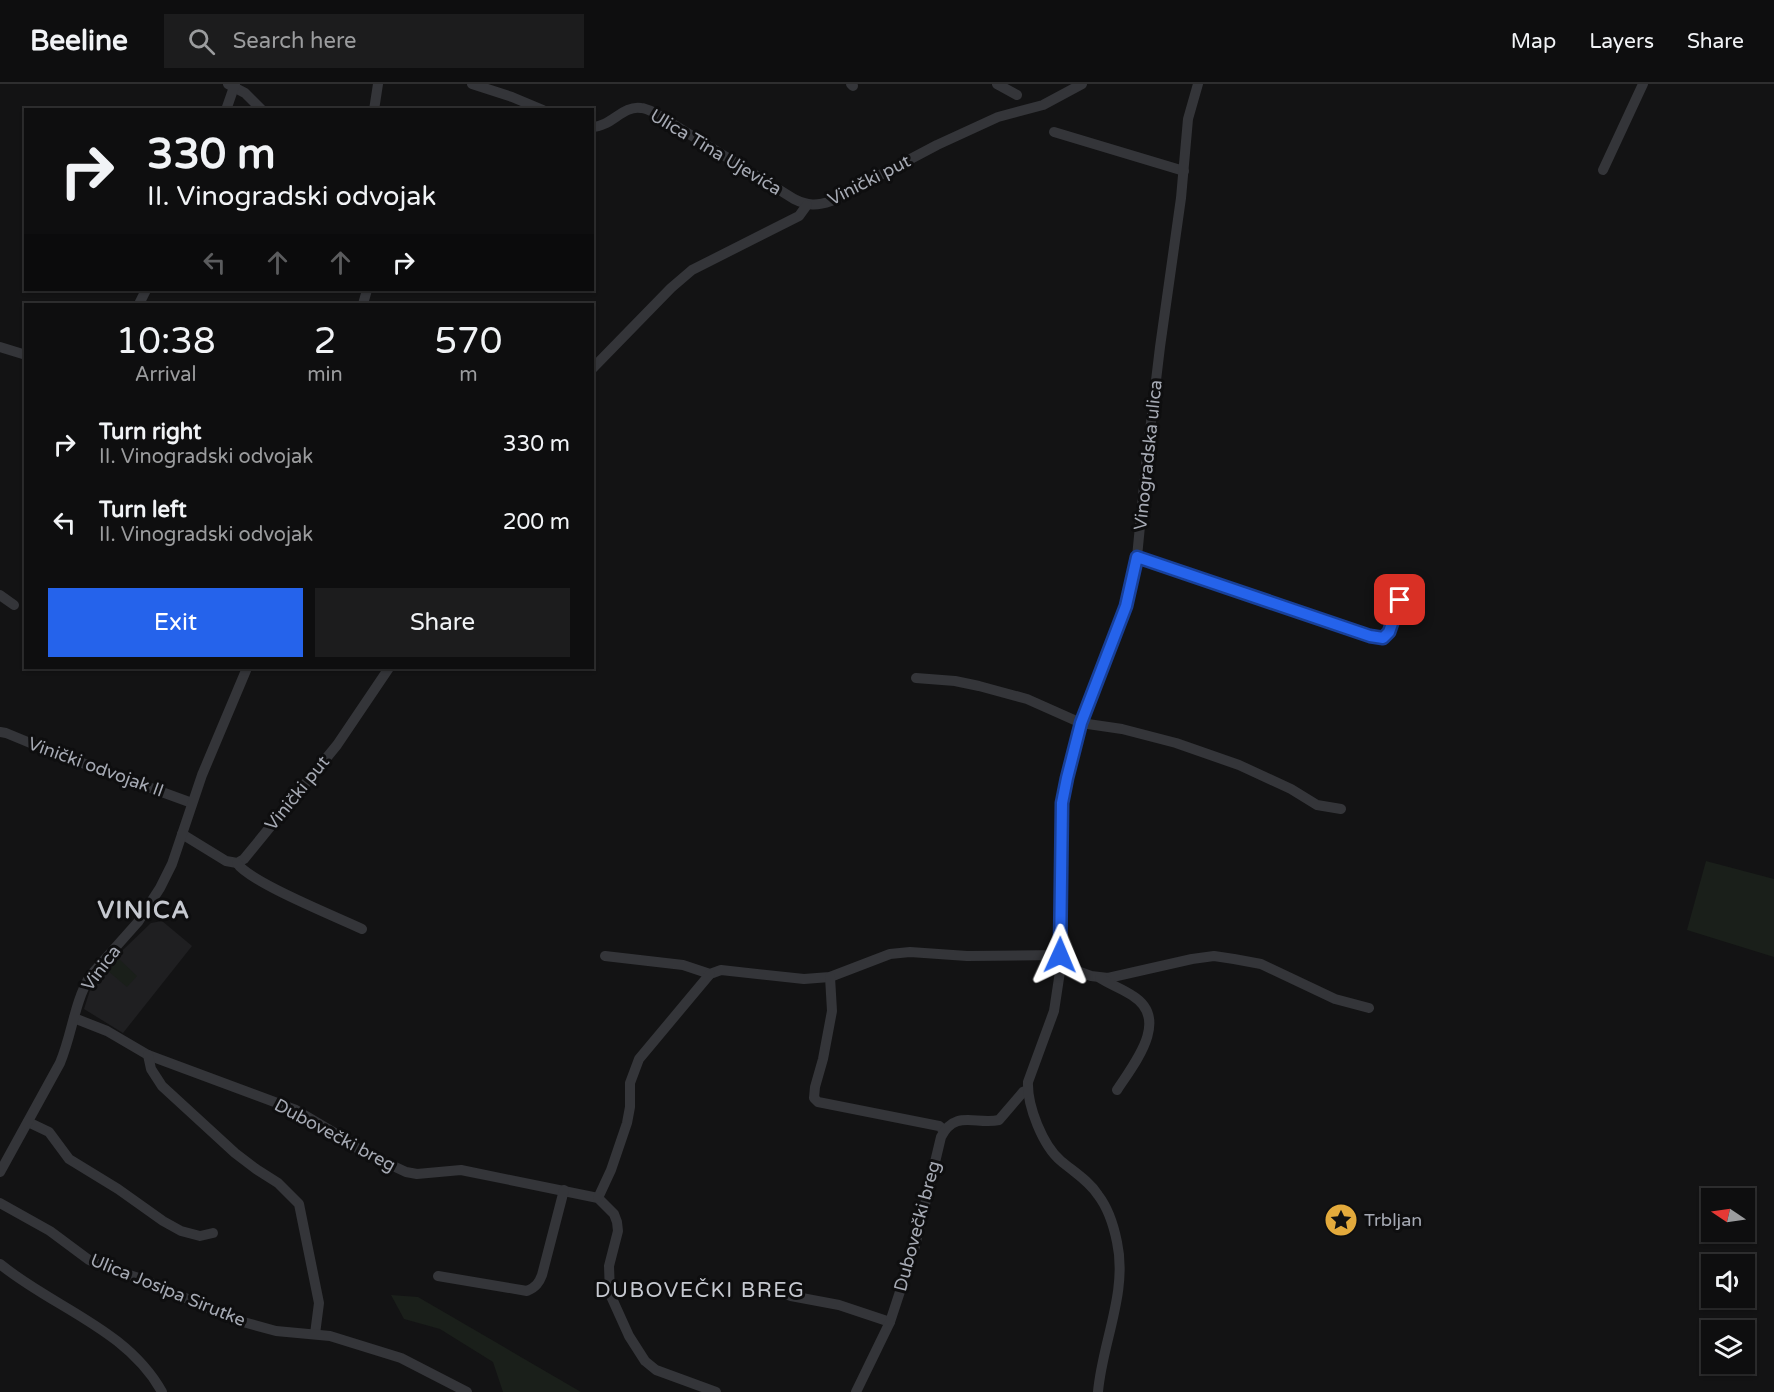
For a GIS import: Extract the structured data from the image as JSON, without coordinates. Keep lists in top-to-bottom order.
{
  "streets": {
    "street": [
      "Ulica Tina Ujevića",
      "Vinički put",
      "Vinogradska ulica",
      "Vinički odvojak II",
      "Vinica",
      "Dubovečki breg",
      "Ulica Josipa Sirutke"
    ]
  },
  "crossings": [
    ["Ulica Tina Ujevića", "Vinički put"],
    ["Vinički odvojak II", "Vinica"],
    ["Vinica", "Dubovečki breg"]
  ],
  "districts": ["VINICA", "DUBOVEČKI BREG"],
  "places": {
    "place": ["Trbljan"]
  },
  "north": "left",
  "page": {
    "header": "Beeline",
    "search": "Search here",
    "nav": ["Map", "Layers", "Share"],
    "turn": ["330 m", "II. Vinogradski odvojak"],
    "eta": [
      "10:38",
      "Arrival",
      "2",
      "min",
      "570",
      "m"
    ],
    "list": [
      {
        "name": "Turn right",
        "note": "II. Vinogradski odvojak",
        "value": "330 m"
      },
      {
        "name": "Turn left",
        "note": "II. Vinogradski odvojak",
        "value": "200 m"
      }
    ],
    "buttons": ["Exit", "Share"]
  }
}
